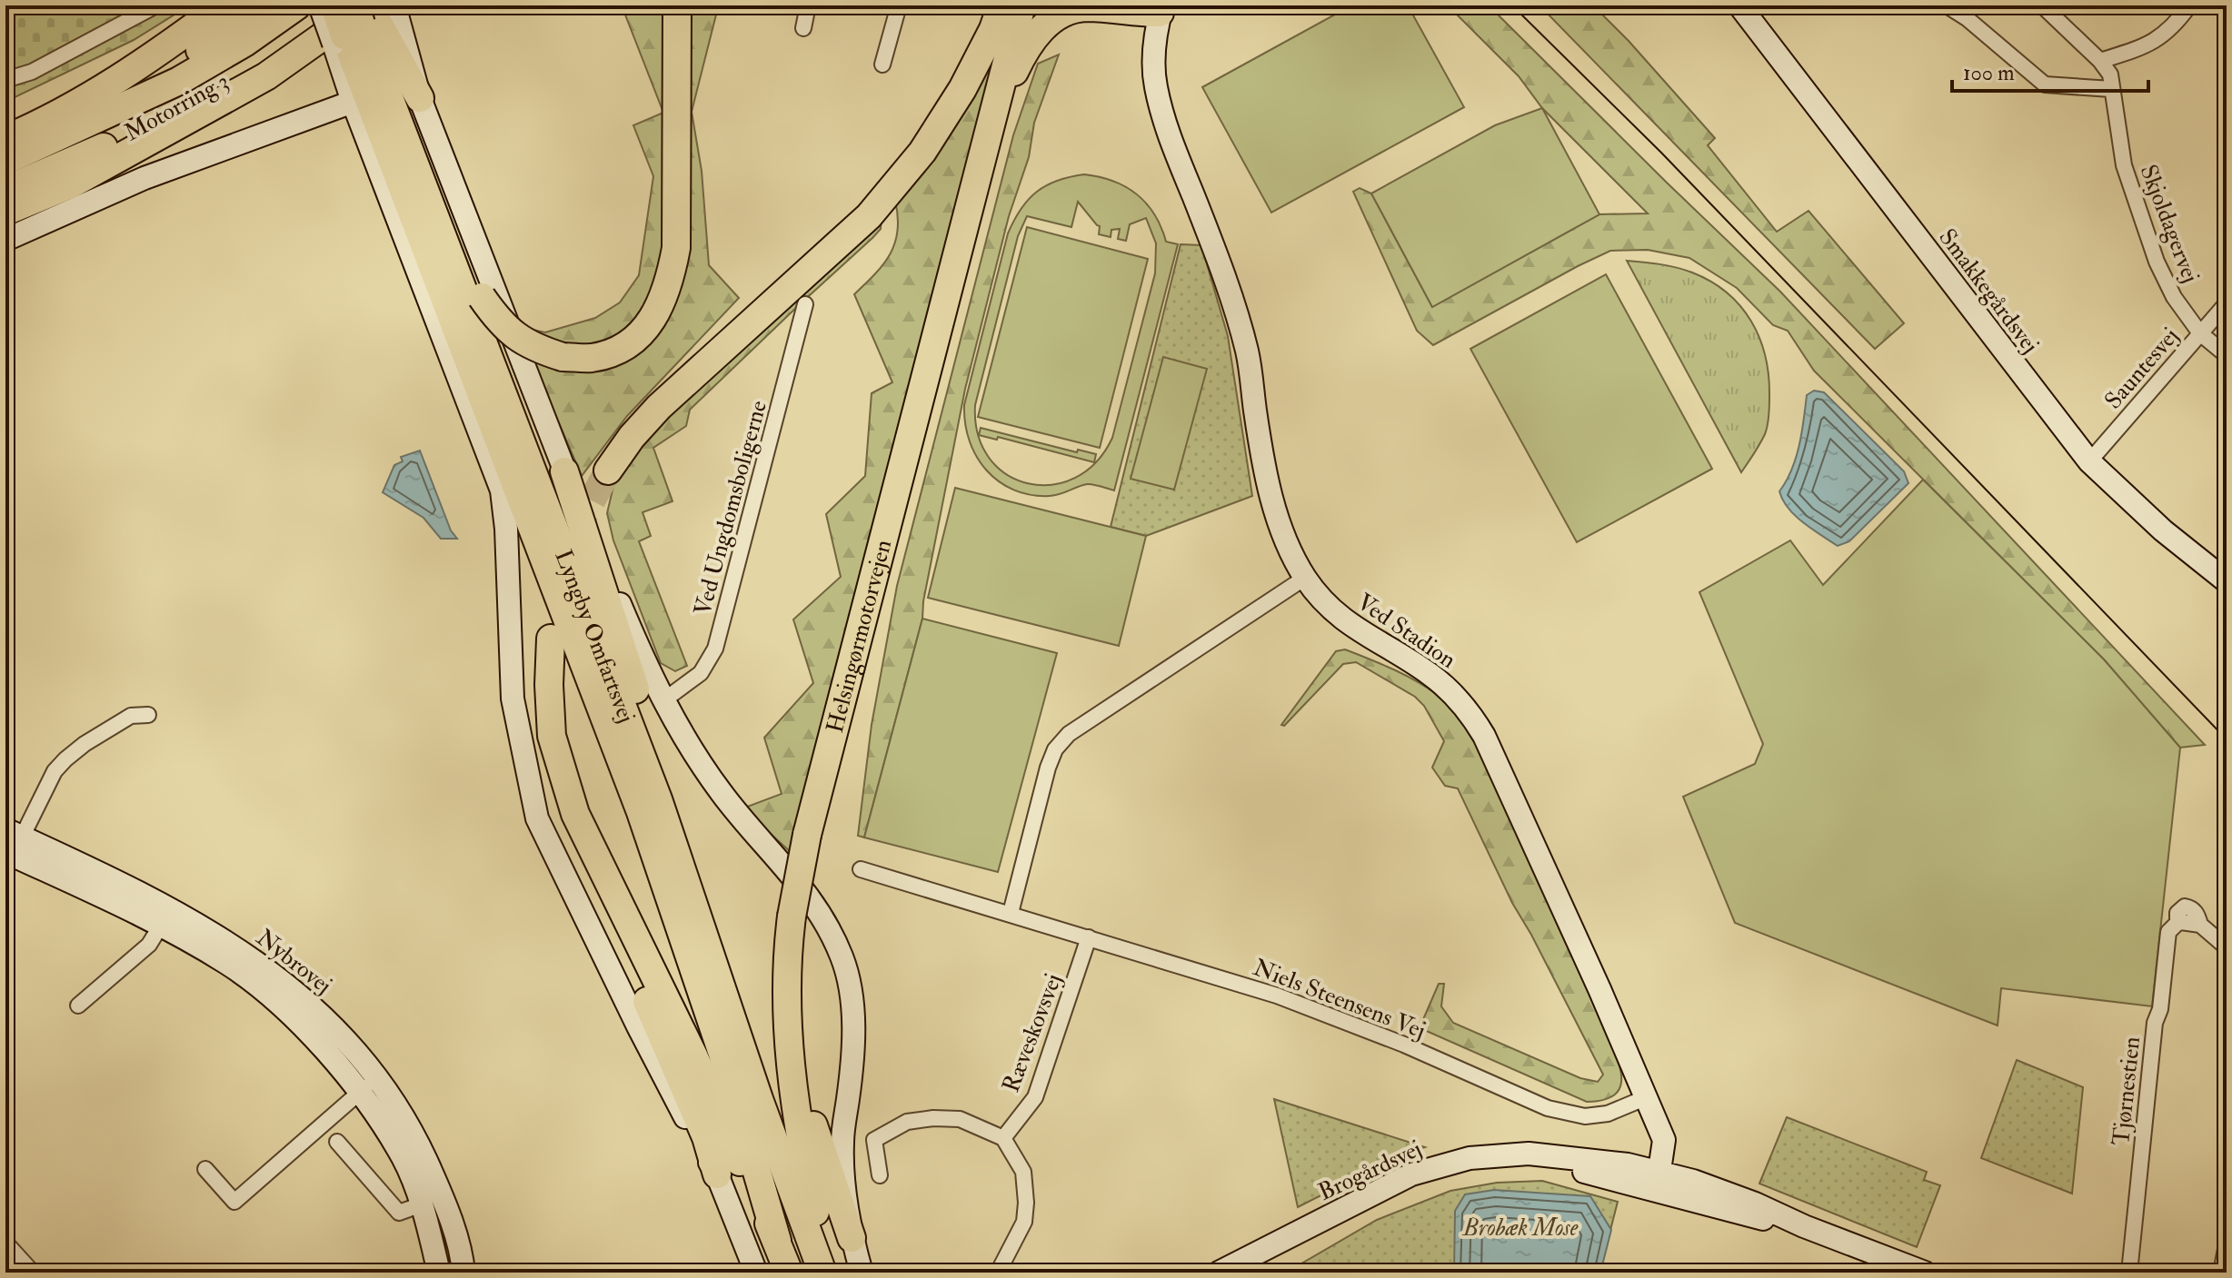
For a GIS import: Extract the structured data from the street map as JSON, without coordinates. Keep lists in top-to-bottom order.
{
  "streets": {
    "highway": ["Motorring 3", "Helsingørmotorvejen", "Lyngby Omfartsvej"],
    "street": [
      "Skjoldagervej",
      "Smakkegårdsvej",
      "Sauntesvej",
      "Ved Ungdomsboligerne",
      "Ved Stadion",
      "Nybrovej",
      "Niels Steensens Vej",
      "Ræveskovsvej",
      "Tjørnestien",
      "Brogårdsvej"
    ]
  },
  "crossings": [
    ["Motorring 3", "Lyngby Omfartsvej"],
    ["Skjoldagervej", "Sauntesvej"],
    ["Smakkegårdsvej", "Sauntesvej"],
    ["Ved Stadion", "Niels Steensens Vej"],
    ["Ved Stadion", "Brogårdsvej"],
    ["Niels Steensens Vej", "Ræveskovsvej"]
  ],
  "parks": ["Brobæk Mose"],
  "scale_bar": "100 m"
}
